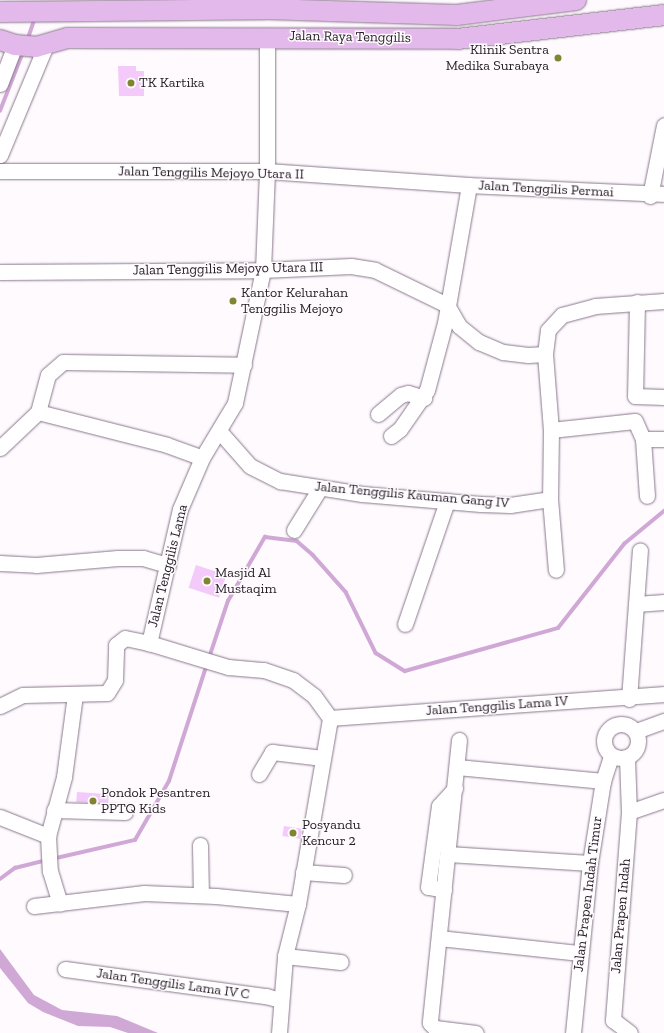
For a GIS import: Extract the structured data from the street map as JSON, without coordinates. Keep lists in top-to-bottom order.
{
  "streets": {
    "main road": ["Jalan Raya Tenggilis"],
    "street": [
      "Jalan Tenggilis Mejoyo Utara II",
      "Jalan Tenggilis Permai",
      "Jalan Tenggilis Mejoyo Utara III",
      "Jalan Tenggilis Kauman Gang IV",
      "Jalan Tenggilis Lama",
      "Jalan Tenggilis Lama IV",
      "Jalan Prapen Indah Timur",
      "Jalan Prapen Indah",
      "Jalan Tenggilis Lama IV C"
    ]
  },
  "crossings": [
    ["Jalan Raya Tenggilis", "Jalan Tenggilis Lama"],
    ["Jalan Tenggilis Mejoyo Utara II", "Jalan Tenggilis Permai"],
    ["Jalan Tenggilis Mejoyo Utara II", "Jalan Tenggilis Lama"],
    ["Jalan Tenggilis Permai", "Jalan Tenggilis Mejoyo Utara III"],
    ["Jalan Tenggilis Mejoyo Utara III", "Jalan Tenggilis Lama"],
    ["Jalan Tenggilis Kauman Gang IV", "Jalan Tenggilis Lama"],
    ["Jalan Tenggilis Lama", "Jalan Tenggilis Lama IV"],
    ["Jalan Prapen Indah Timur", "Jalan Prapen Indah"]
  ],
  "places": [
    "Klinik Sentra Medika Surabaya",
    "TK Kartika",
    "Kantor Kelurahan Tenggilis Mejoyo",
    "Masjid Al Mustaqim",
    "Pondok Pesantren PPTQ Kids",
    "Posyandu Kencur 2"
  ]
}
